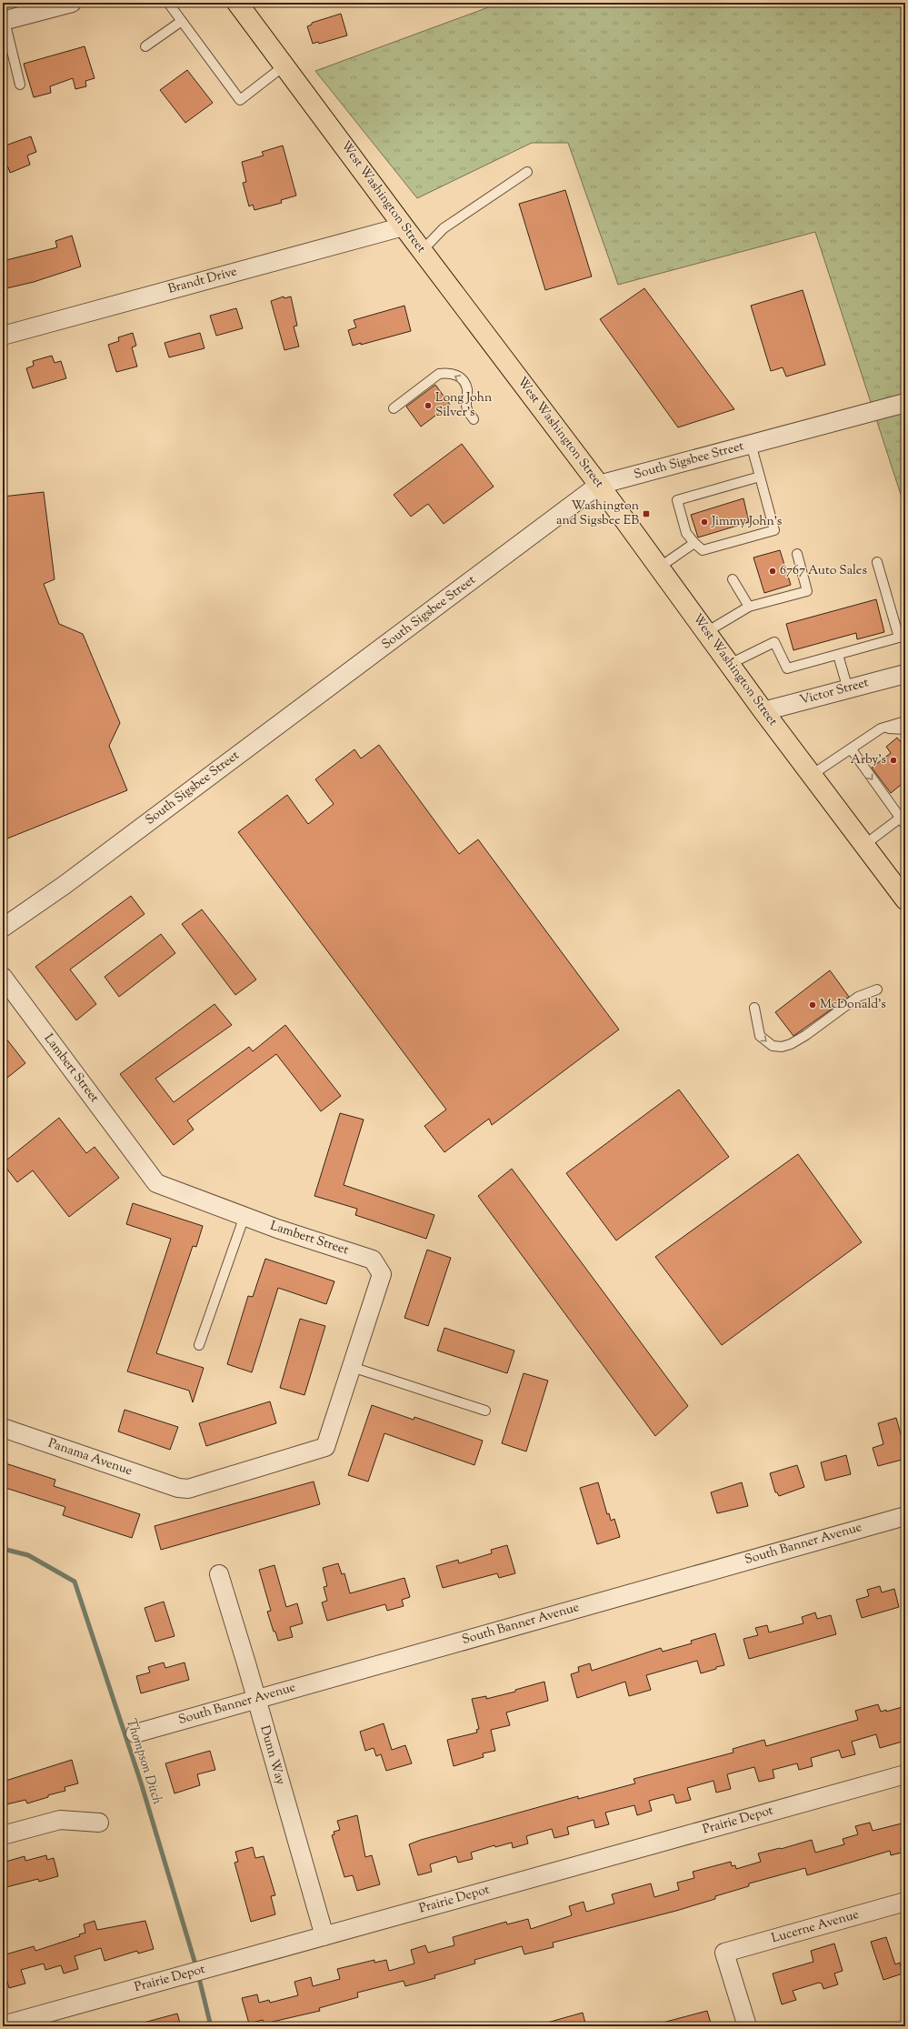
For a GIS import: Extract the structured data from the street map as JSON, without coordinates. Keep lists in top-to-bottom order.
{
  "streets": {
    "main road": ["West Washington Street"],
    "street": [
      "Brandt Drive",
      "South Sigsbee Street",
      "Victor Street",
      "Lambert Street",
      "Panama Avenue",
      "South Banner Avenue",
      "Dunn Way",
      "Prairie Depot",
      "Lucerne Avenue"
    ]
  },
  "crossings": [
    ["West Washington Street", "Brandt Drive"],
    ["West Washington Street", "South Sigsbee Street"],
    ["West Washington Street", "Victor Street"],
    ["Lambert Street", "Panama Avenue"],
    ["South Banner Avenue", "Dunn Way"],
    ["Dunn Way", "Prairie Depot"]
  ],
  "water": ["Thompson Ditch"],
  "places": {
    "other": [
      "Long John Silver's",
      "Jimmy John's",
      "6767 Auto Sales",
      "Arby's",
      "McDonald's"
    ],
    "transit": ["Washington and Sigsbee EB"]
  }
}
